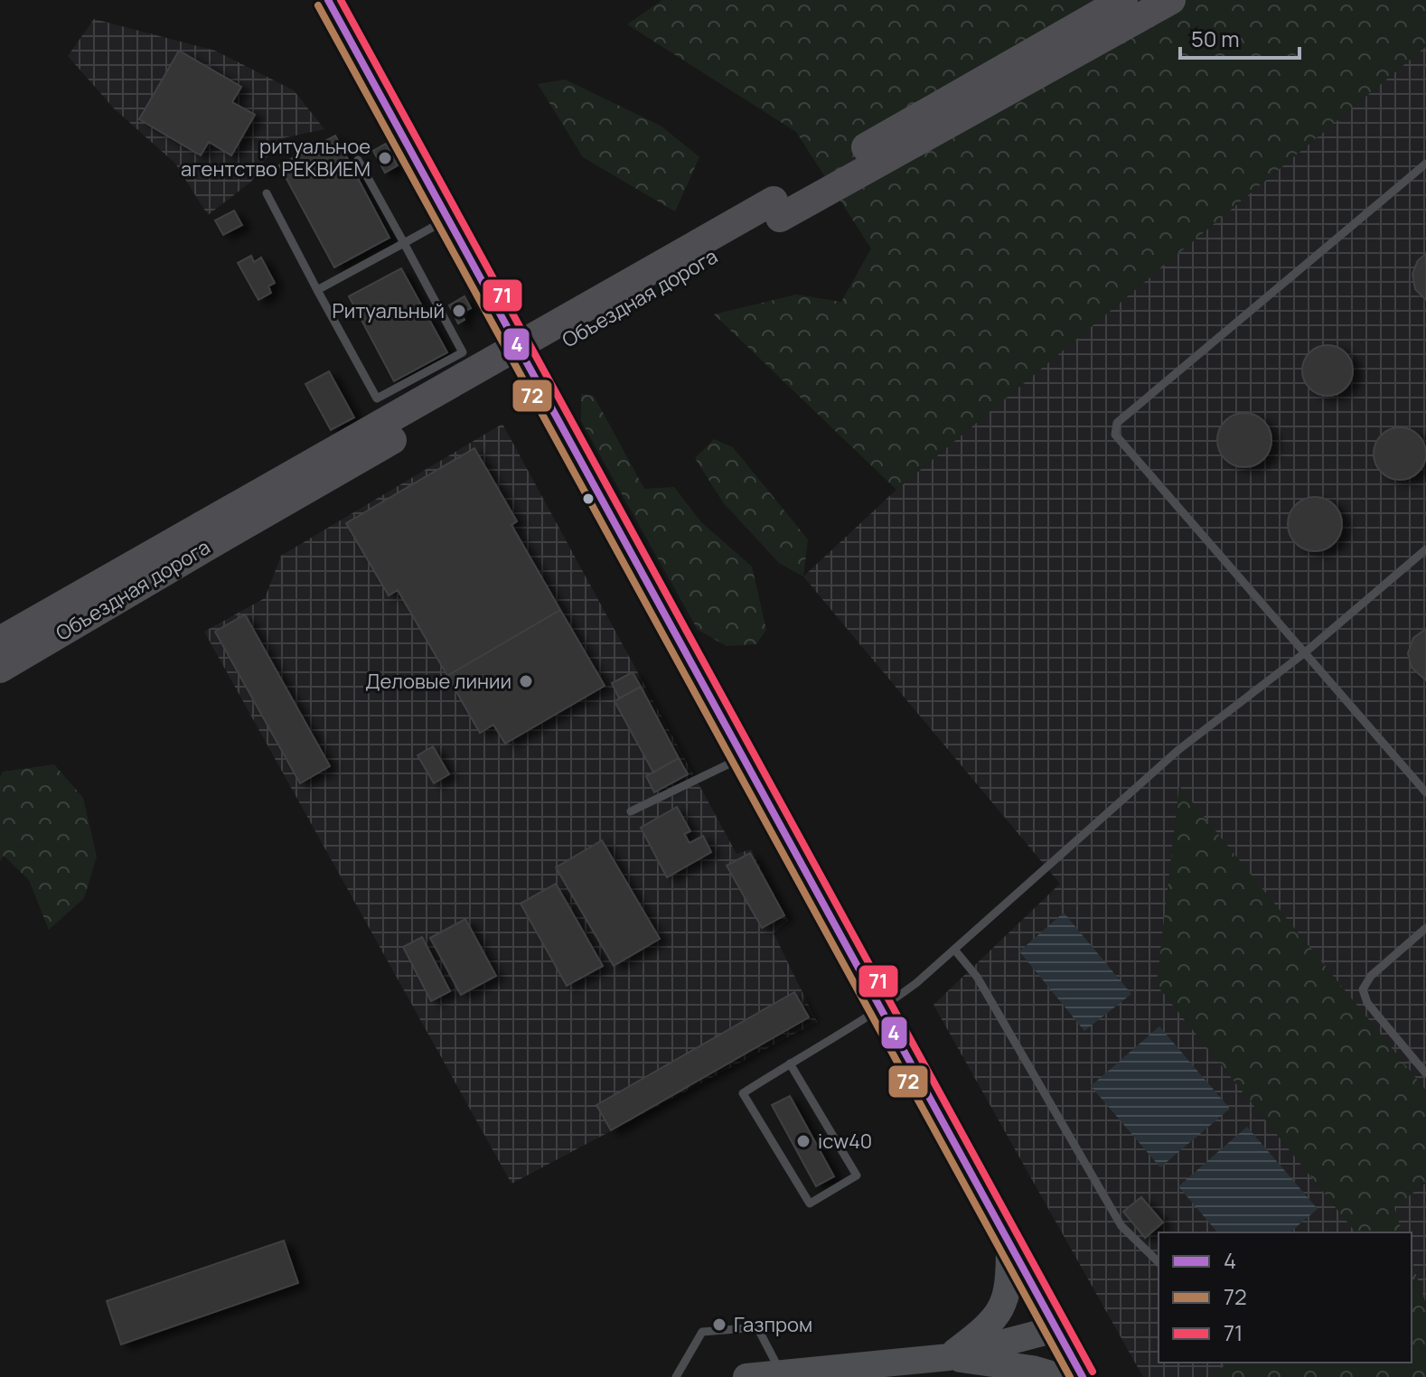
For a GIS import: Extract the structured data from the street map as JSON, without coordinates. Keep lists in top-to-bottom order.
{
  "streets": {
    "highway": ["Объездная дорога"]
  },
  "places": [
    "ритуальное агентство РЕКВИЕМ",
    "Ритуальный",
    "Деловые линии",
    "icw40",
    "Газпром"
  ],
  "lines": ["transit line 4", "transit line 71", "transit line 72"],
  "legend": ["4", "72", "71"],
  "scale_bar": "50 m"
}
